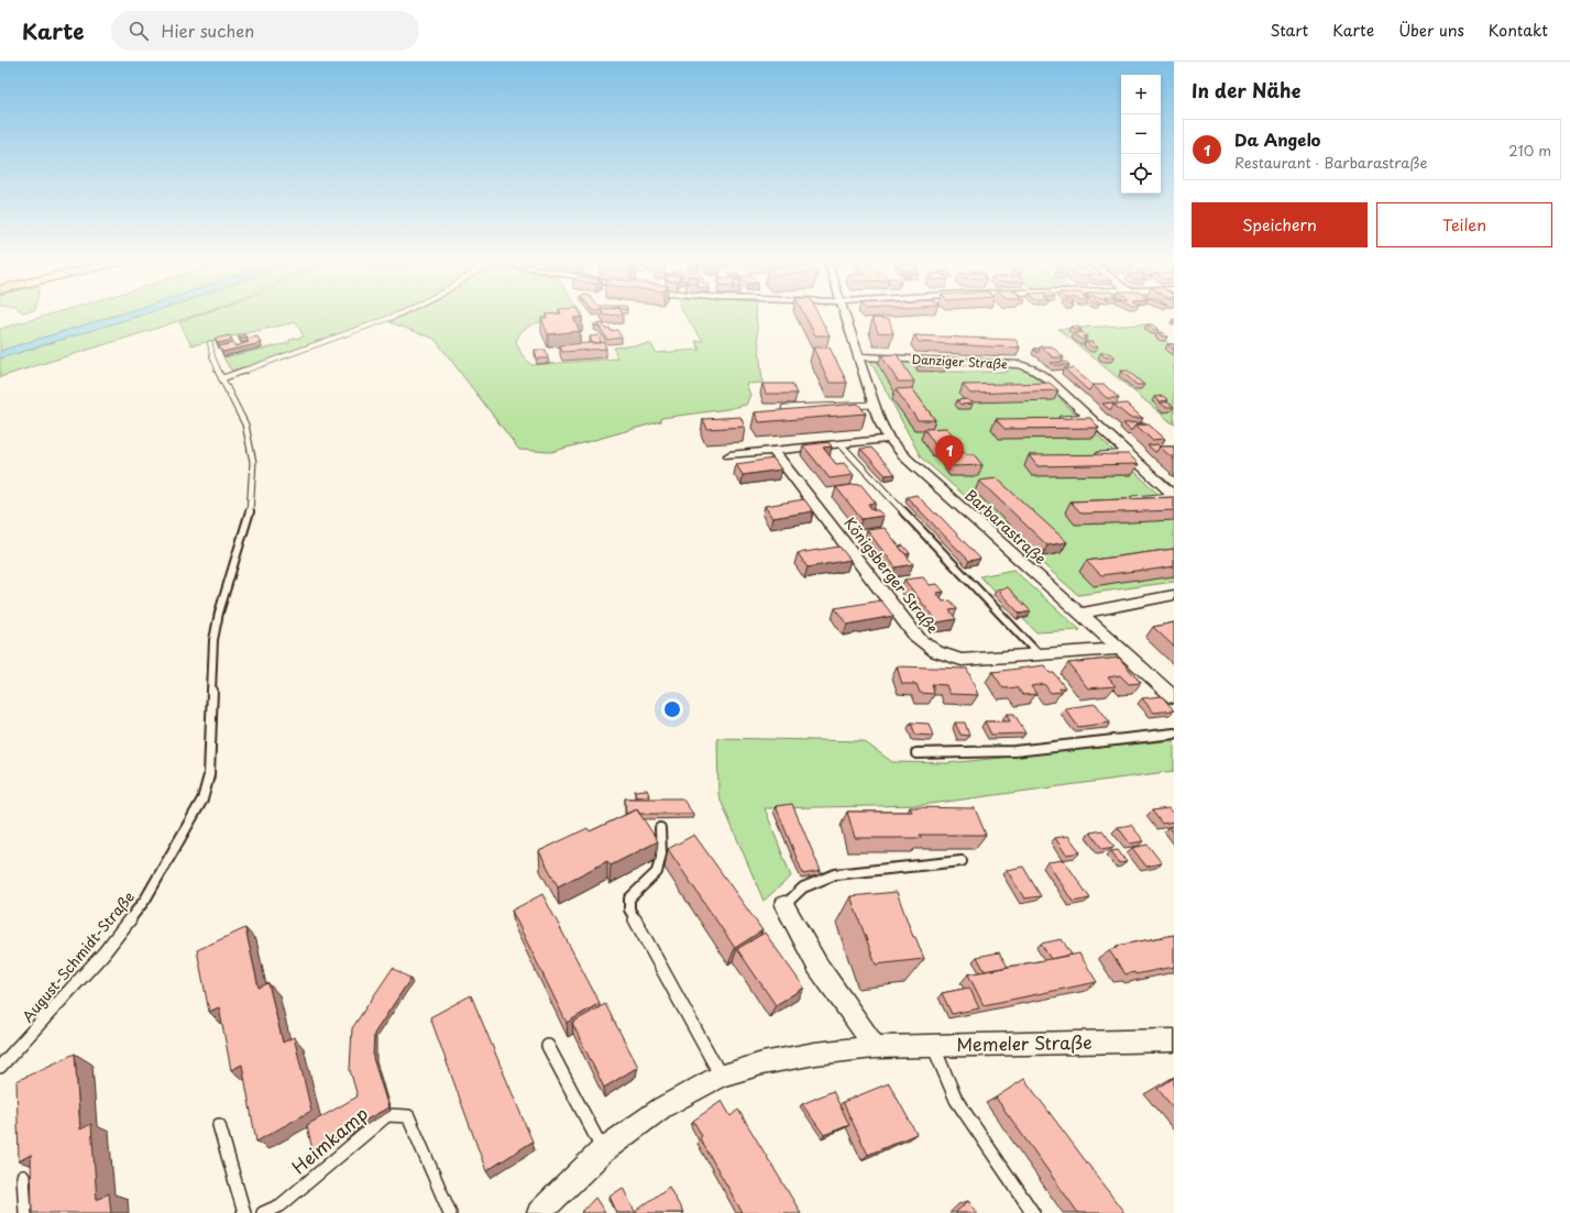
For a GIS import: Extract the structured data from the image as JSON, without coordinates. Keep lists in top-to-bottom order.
{
  "streets": {
    "street": [
      "Danziger Straße",
      "Barbarastraße",
      "Königsberger Straße",
      "Memeler Straße"
    ],
    "lane": ["August-Schmidt-Straße", "Heimkamp"]
  },
  "crossings": [
    ["Danziger Straße", "Barbarastraße"],
    ["Barbarastraße", "Königsberger Straße"]
  ],
  "page": {
    "header": "Karte",
    "search": "Hier suchen",
    "nav": [
      "Start",
      "Karte",
      "Über uns",
      "Kontakt"
    ],
    "heading": "In der Nähe",
    "map_buttons": ["+", "−"],
    "list": [
      {
        "mark": "1",
        "name": "Da Angelo",
        "note": "Restaurant · Barbarastraße",
        "value": "210 m"
      }
    ],
    "buttons": ["Speichern", "Teilen"],
    "pins": "1"
  }
}
